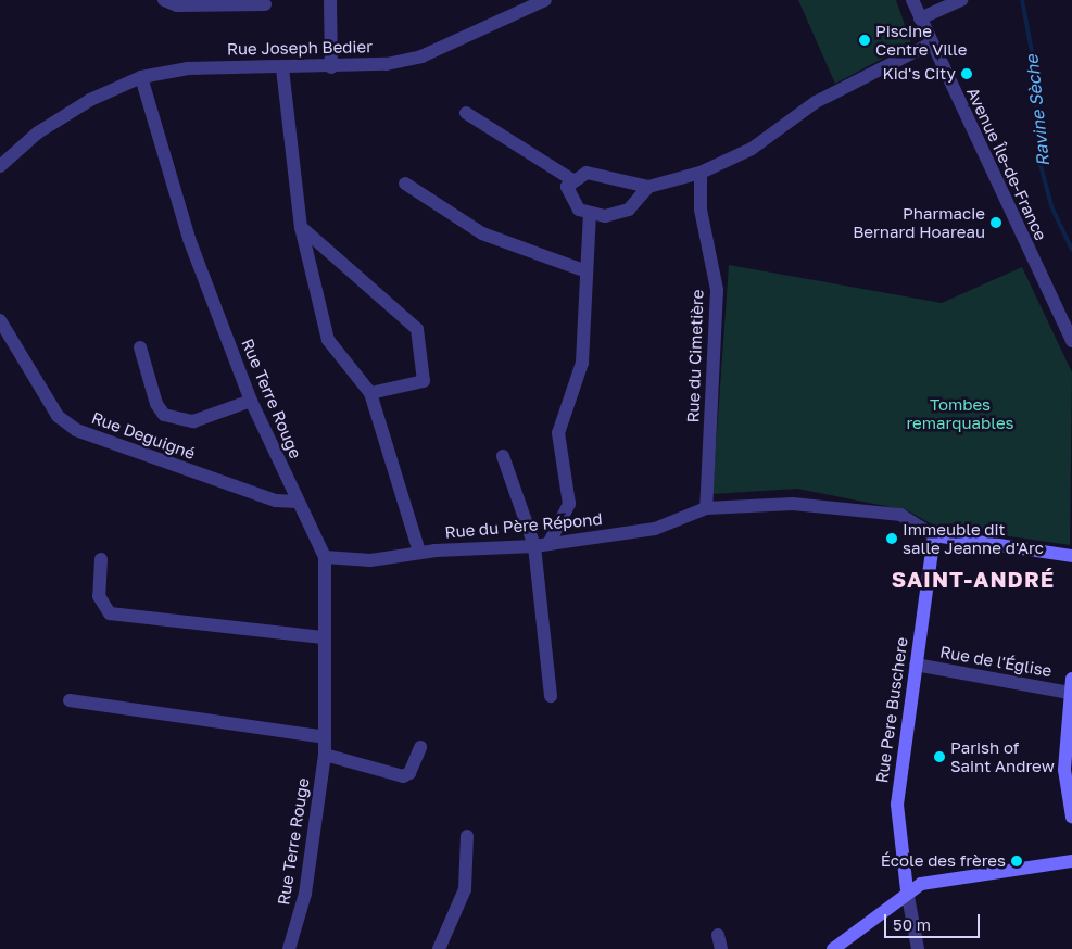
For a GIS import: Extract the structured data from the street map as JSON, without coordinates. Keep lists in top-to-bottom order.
{
  "streets": {
    "main road": ["Rue du Père Répond", "Rue Pere Buschere"],
    "street": [
      "Rue Joseph Bedier",
      "Avenue Île-de-France",
      "Rue du Cimetière",
      "Rue Terre Rouge",
      "Rue Deguigné",
      "Rue de l'Église"
    ]
  },
  "crossings": [
    ["Rue Joseph Bedier", "Rue Terre Rouge"],
    ["Rue du Cimetière", "Rue du Père Répond"],
    ["Rue Terre Rouge", "Rue Deguigné"],
    ["Rue Terre Rouge", "Rue du Père Répond"],
    ["Rue du Père Répond", "Rue Pere Buschere"],
    ["Rue de l'Église", "Rue Pere Buschere"]
  ],
  "districts": ["SAINT-ANDRÉ"],
  "water": ["Ravine Sèche"],
  "parks": ["Tombes remarquables"],
  "places": [
    "Piscine Centre Ville",
    "Kid's City",
    "Pharmacie Bernard Hoareau",
    "Immeuble dit salle Jeanne d'Arc",
    "Parish of Saint Andrew",
    "École des frères"
  ],
  "scale_bar": "50 m"
}
